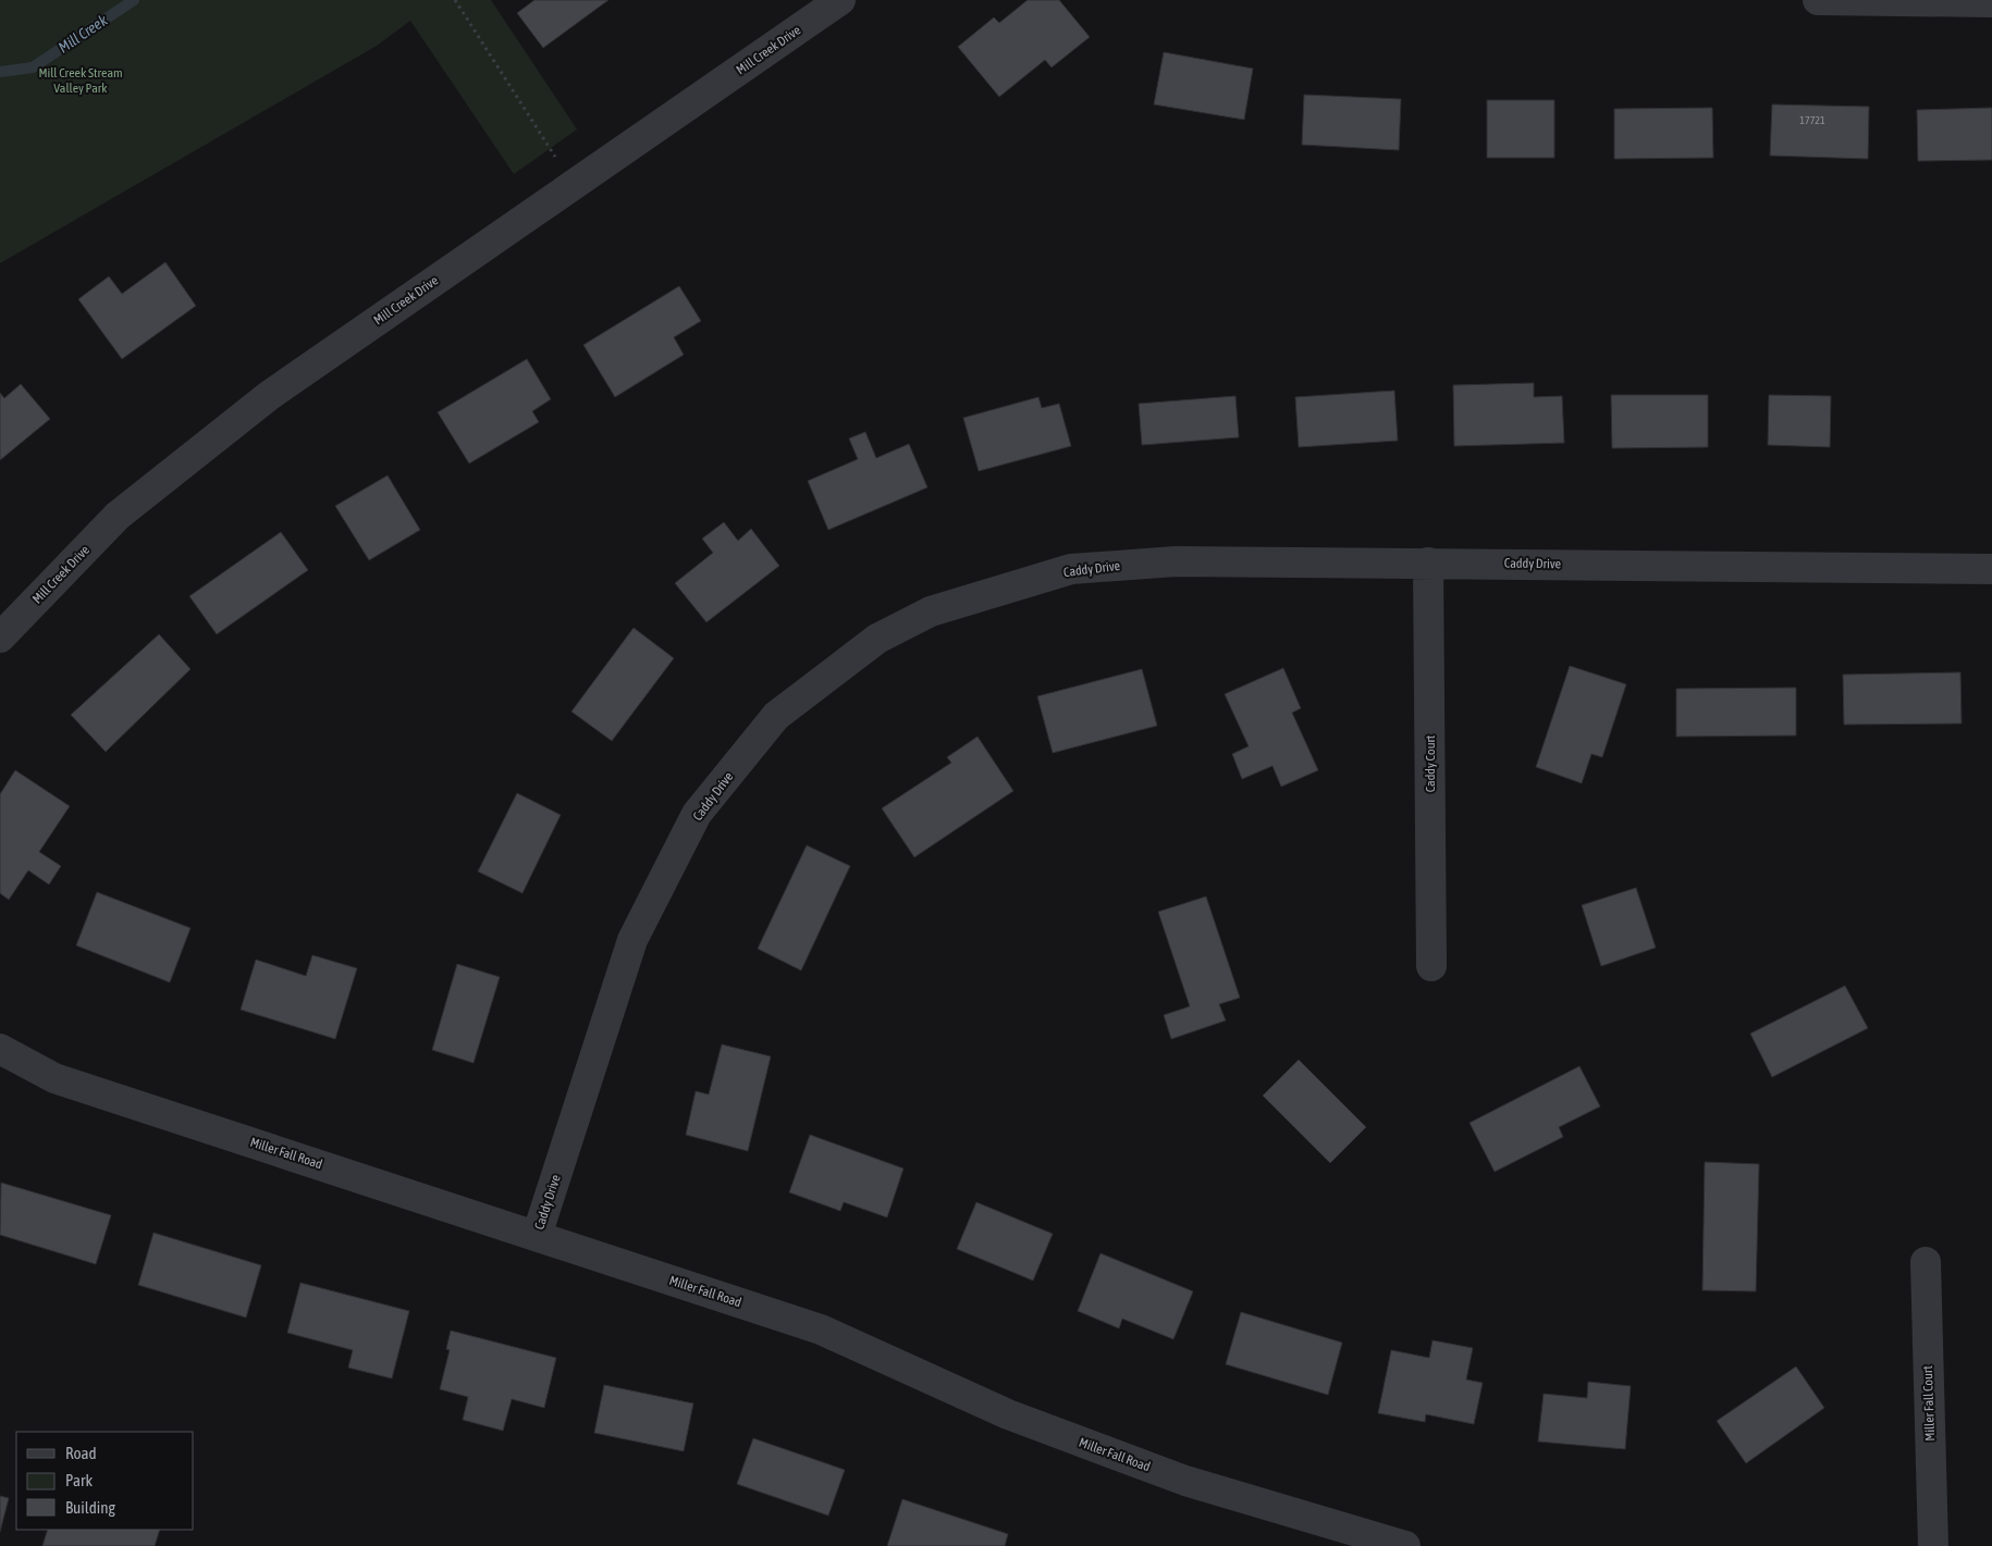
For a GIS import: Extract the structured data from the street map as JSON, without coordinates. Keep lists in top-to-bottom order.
{
  "streets": {
    "street": [
      "Mill Creek Drive",
      "Caddy Drive",
      "Caddy Court",
      "Miller Fall Road",
      "Miller Fall Court"
    ]
  },
  "crossings": [
    ["Caddy Drive", "Caddy Court"],
    ["Caddy Drive", "Miller Fall Road"]
  ],
  "water": ["Mill Creek"],
  "parks": ["Mill Creek Stream Valley Park"],
  "house_numbers": ["17721"],
  "legend": ["Road", "Park", "Building"]
}
